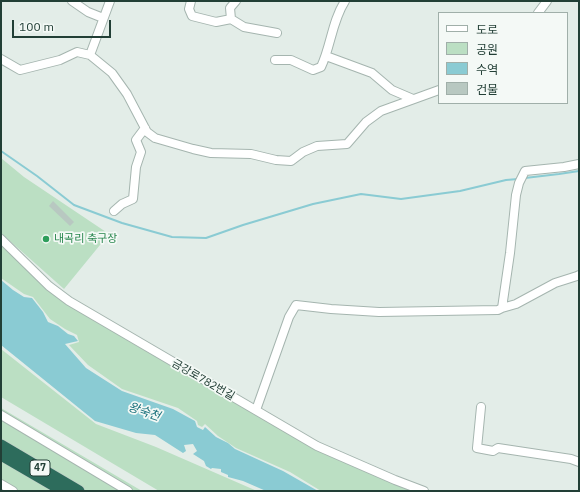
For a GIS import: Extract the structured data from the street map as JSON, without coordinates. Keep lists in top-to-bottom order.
{
  "streets": {
    "highway": ["47"],
    "street": ["금강로782번길"]
  },
  "water": ["왕숙천"],
  "places": ["내곡리 축구장"],
  "legend": [
    "도로",
    "공원",
    "수역",
    "건물"
  ],
  "scale_bar": "100 m"
}
